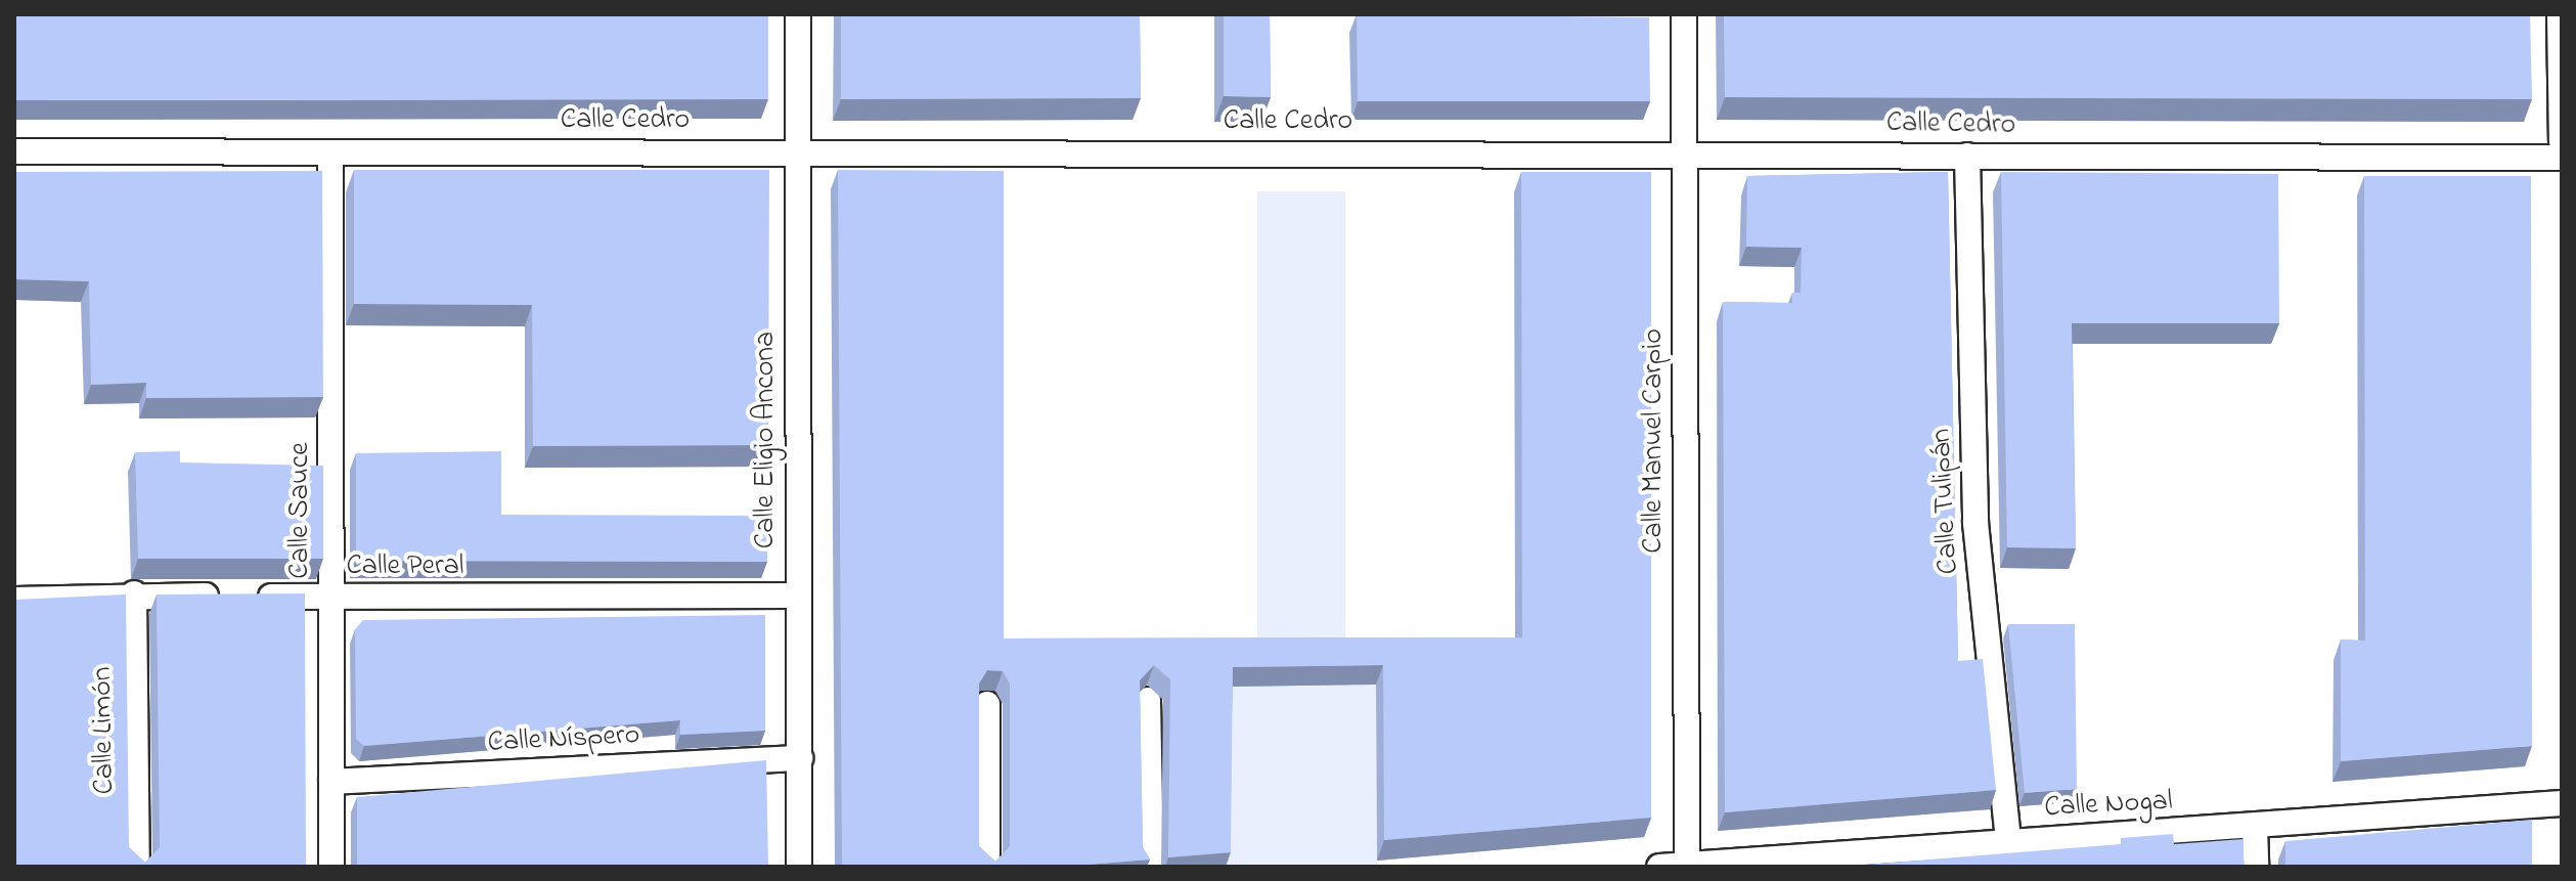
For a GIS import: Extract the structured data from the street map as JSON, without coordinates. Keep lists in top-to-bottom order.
{
  "streets": {
    "street": [
      "Calle Cedro",
      "Calle Eligio Ancona",
      "Calle Manuel Carpio",
      "Calle Tulipán",
      "Calle Sauce",
      "Calle Peral",
      "Calle Limón",
      "Calle Níspero",
      "Calle Nogal"
    ]
  },
  "crossings": [
    ["Calle Cedro", "Calle Eligio Ancona"],
    ["Calle Cedro", "Calle Manuel Carpio"],
    ["Calle Cedro", "Calle Tulipán"],
    ["Calle Cedro", "Calle Sauce"],
    ["Calle Eligio Ancona", "Calle Peral"],
    ["Calle Eligio Ancona", "Calle Níspero"],
    ["Calle Manuel Carpio", "Calle Nogal"],
    ["Calle Tulipán", "Calle Nogal"],
    ["Calle Sauce", "Calle Peral"],
    ["Calle Sauce", "Calle Níspero"],
    ["Calle Peral", "Calle Limón"]
  ]
}
